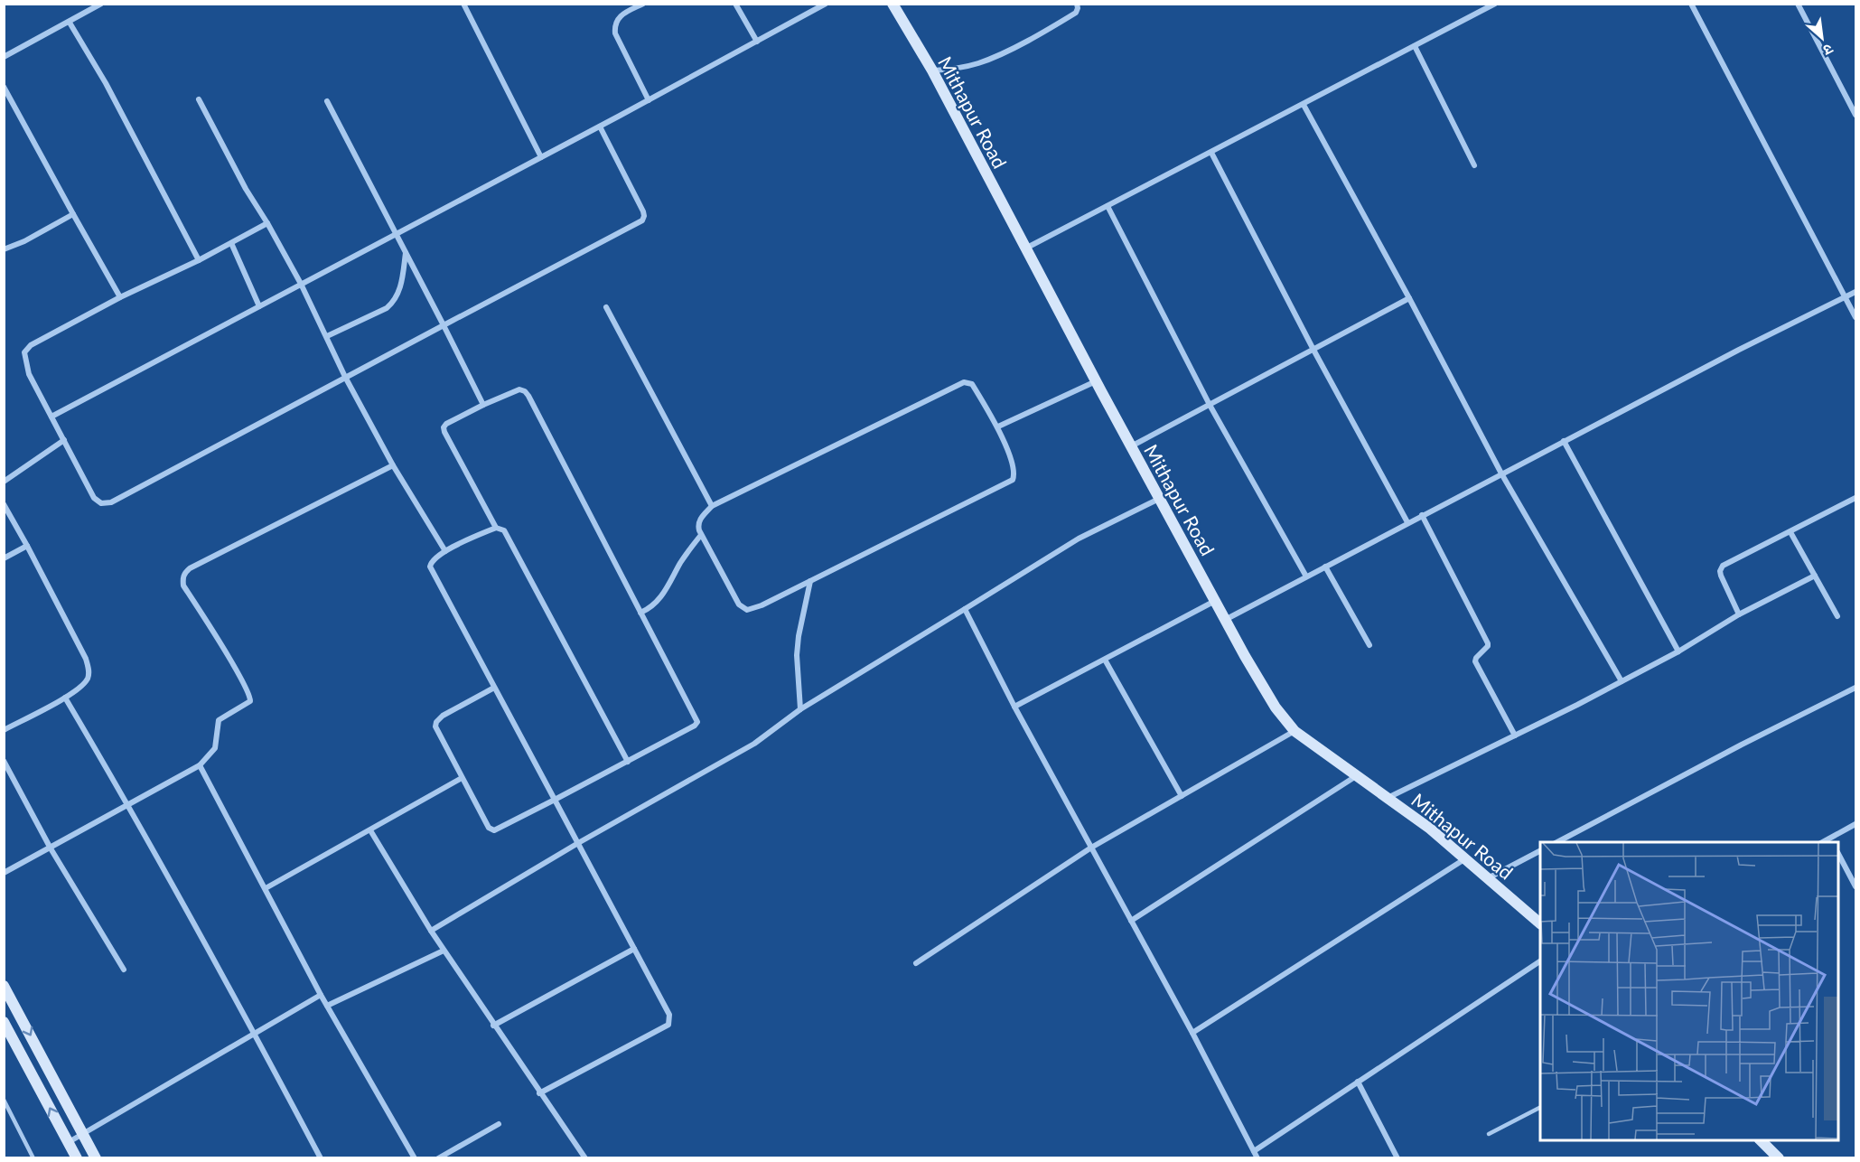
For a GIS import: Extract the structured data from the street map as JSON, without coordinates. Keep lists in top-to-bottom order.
{
  "streets": {
    "street": ["Mithapur Road"]
  },
  "north": "bottom right"
}
